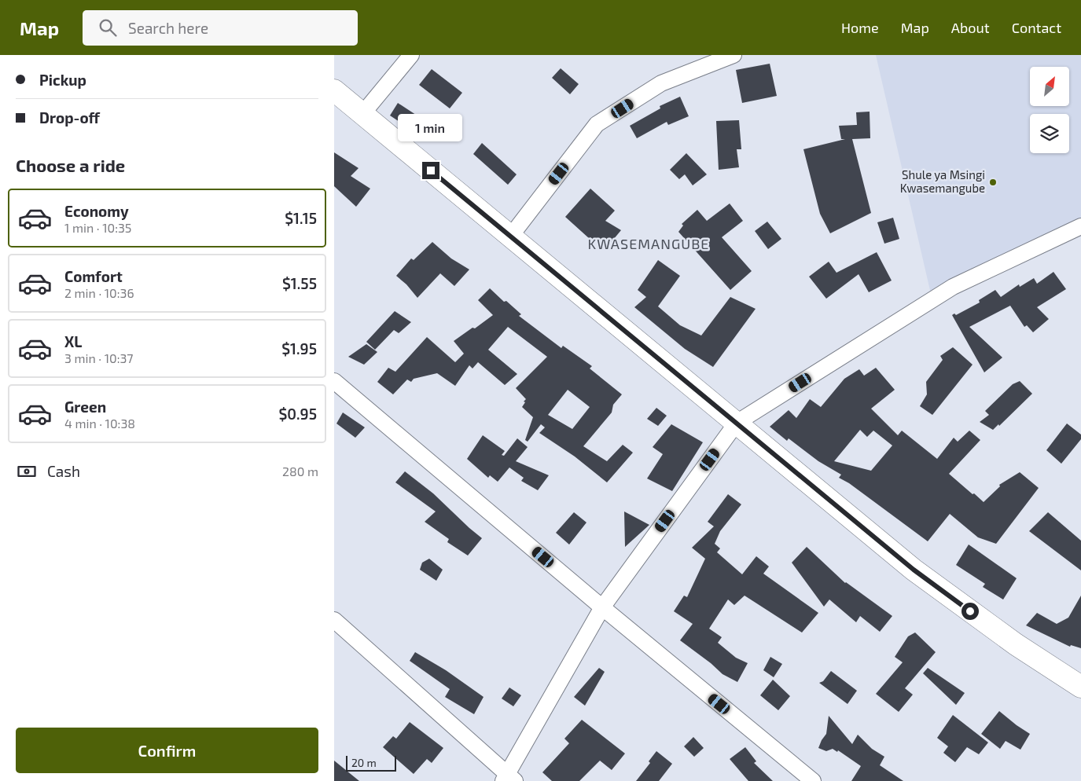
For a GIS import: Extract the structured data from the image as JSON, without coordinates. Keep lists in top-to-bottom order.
{
  "districts": ["KWASEMANGUBE"],
  "places": ["Shule ya Msingi Kwasemangube"],
  "scale_bar": "20 m",
  "north": "top right",
  "page": {
    "header": "Map",
    "search": "Search here",
    "nav": [
      "Home",
      "Map",
      "About",
      "Contact"
    ],
    "banner": ["Pickup", "Drop-off"],
    "bubble": "1 min",
    "heading": "Choose a ride",
    "list": [
      {
        "name": "Economy",
        "note": "1 min · 10:35",
        "value": "$1.15"
      },
      {
        "name": "Comfort",
        "note": "2 min · 10:36",
        "value": "$1.55"
      },
      {
        "name": "XL",
        "note": "3 min · 10:37",
        "value": "$1.95"
      },
      {
        "name": "Green",
        "note": "4 min · 10:38",
        "value": "$0.95"
      }
    ],
    "pay": ["Cash", "280 m"],
    "buttons": "Confirm",
    "scale": "20 m"
  }
}
